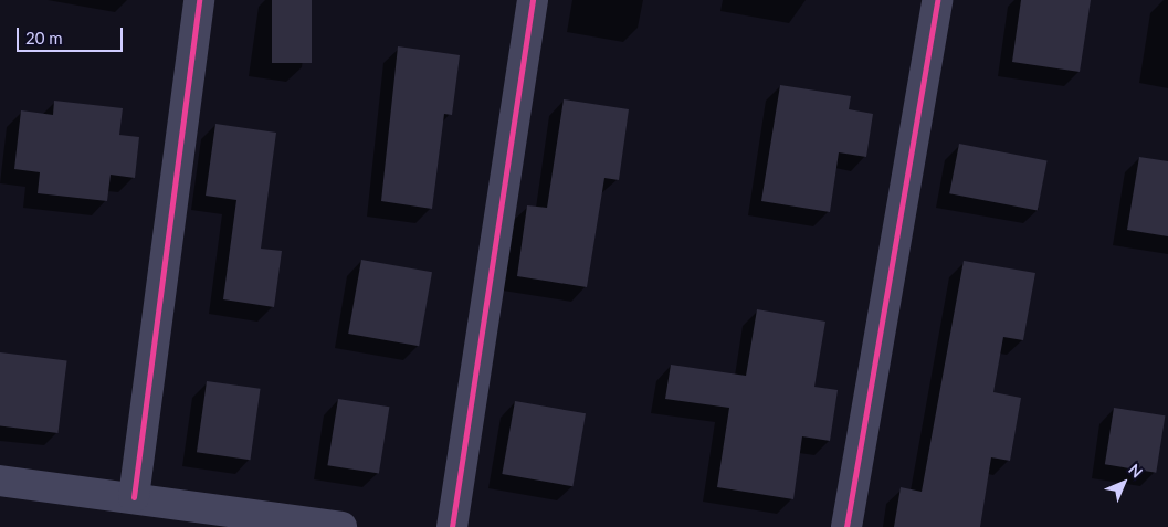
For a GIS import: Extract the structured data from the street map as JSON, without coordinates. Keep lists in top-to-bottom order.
{
  "scale_bar": "20 m",
  "north": "top right"
}
